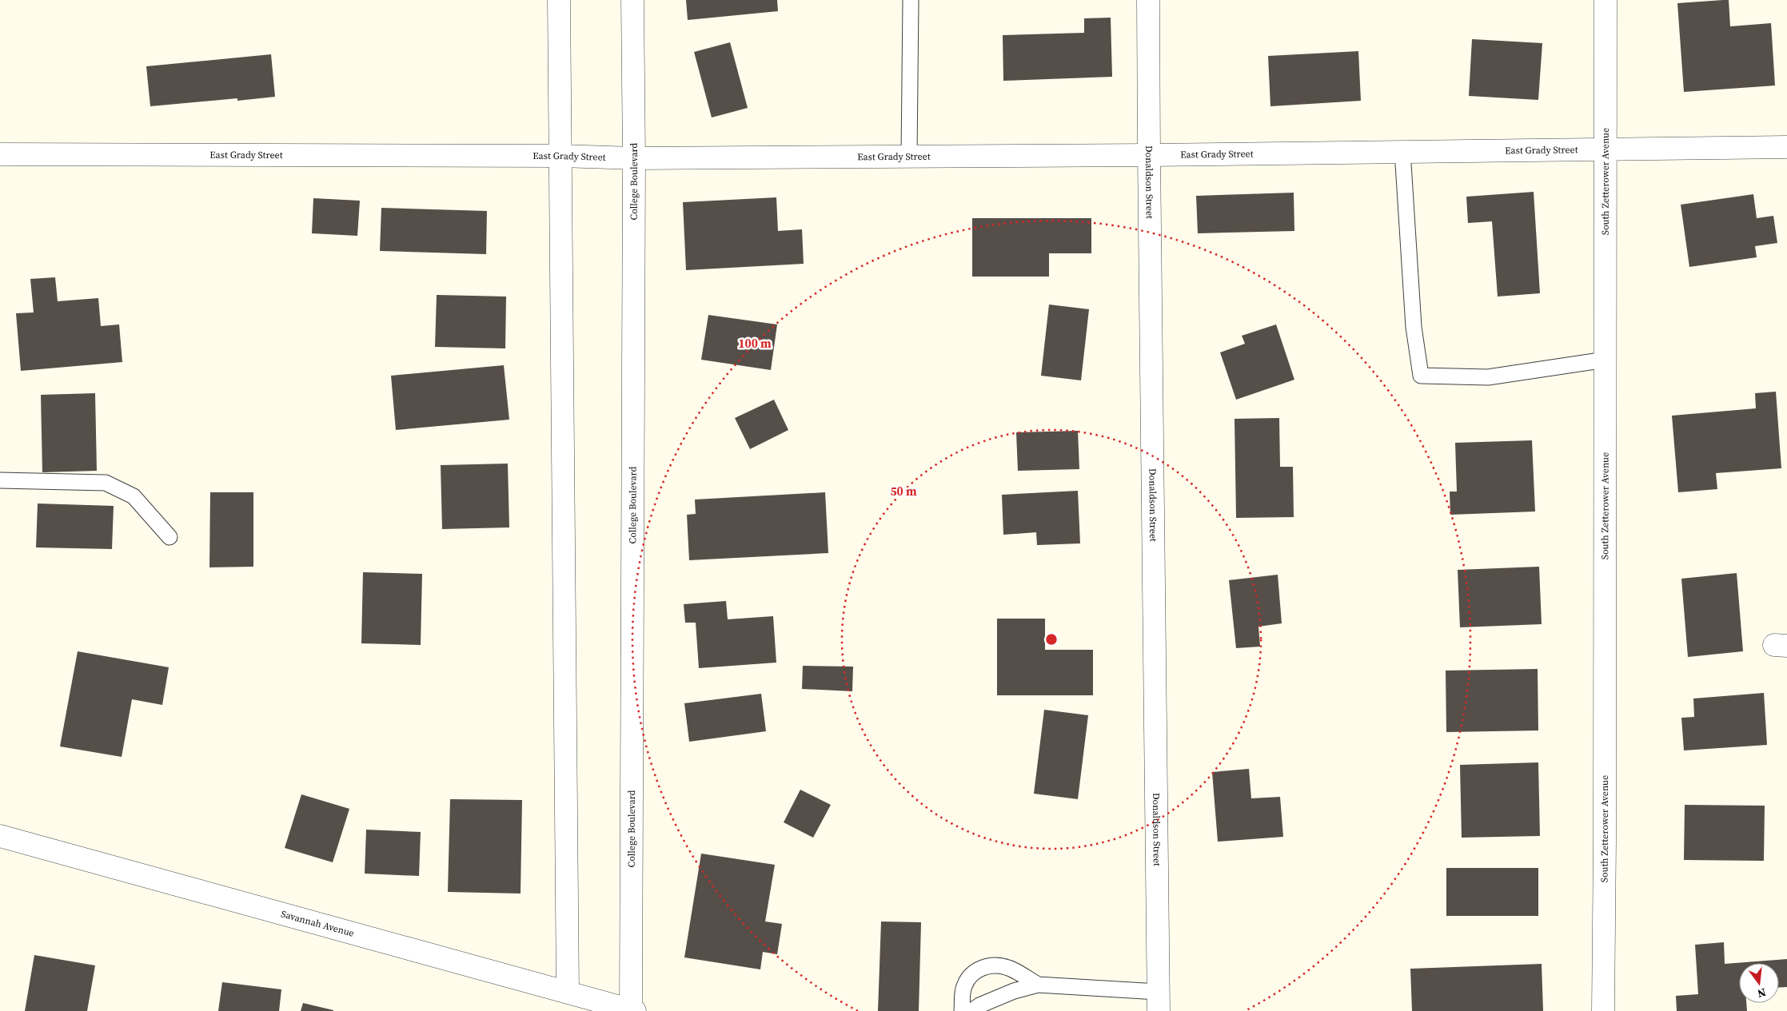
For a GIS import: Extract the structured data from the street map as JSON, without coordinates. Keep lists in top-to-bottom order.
{
  "streets": {
    "street": [
      "East Grady Street",
      "College Boulevard",
      "Donaldson Street",
      "South Zetterower Avenue",
      "Savannah Avenue"
    ]
  },
  "crossings": [
    ["East Grady Street", "College Boulevard"],
    ["East Grady Street", "Donaldson Street"],
    ["East Grady Street", "South Zetterower Avenue"],
    ["College Boulevard", "Savannah Avenue"]
  ],
  "north": "bottom",
  "rings": ["100 m", "50 m"]
}
